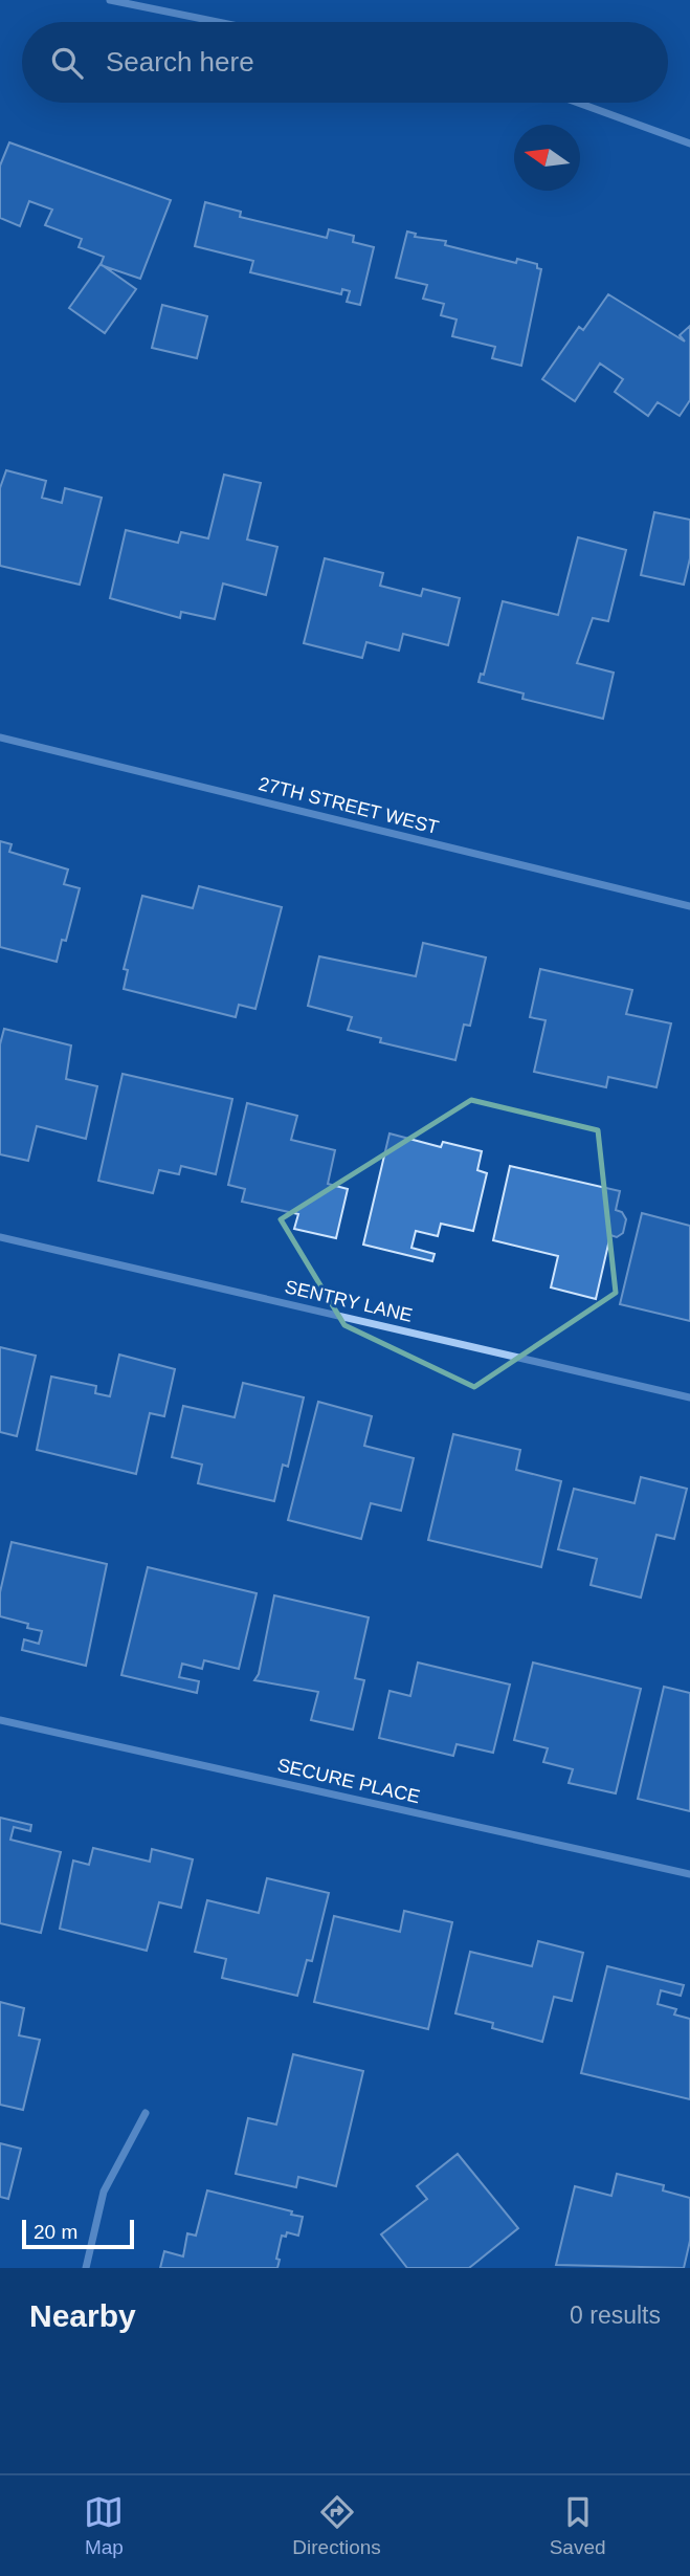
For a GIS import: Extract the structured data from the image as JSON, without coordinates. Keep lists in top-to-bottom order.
{
  "streets": {
    "street": ["27TH STREET WEST", "SENTRY LANE", "SECURE PLACE"]
  },
  "scale_bar": "20 m",
  "north": "left",
  "page": {
    "search": "Search here",
    "scale": "20 m",
    "heading": ["Nearby", "0 results"],
    "nav": ["Map", "Directions", "Saved"]
  }
}
